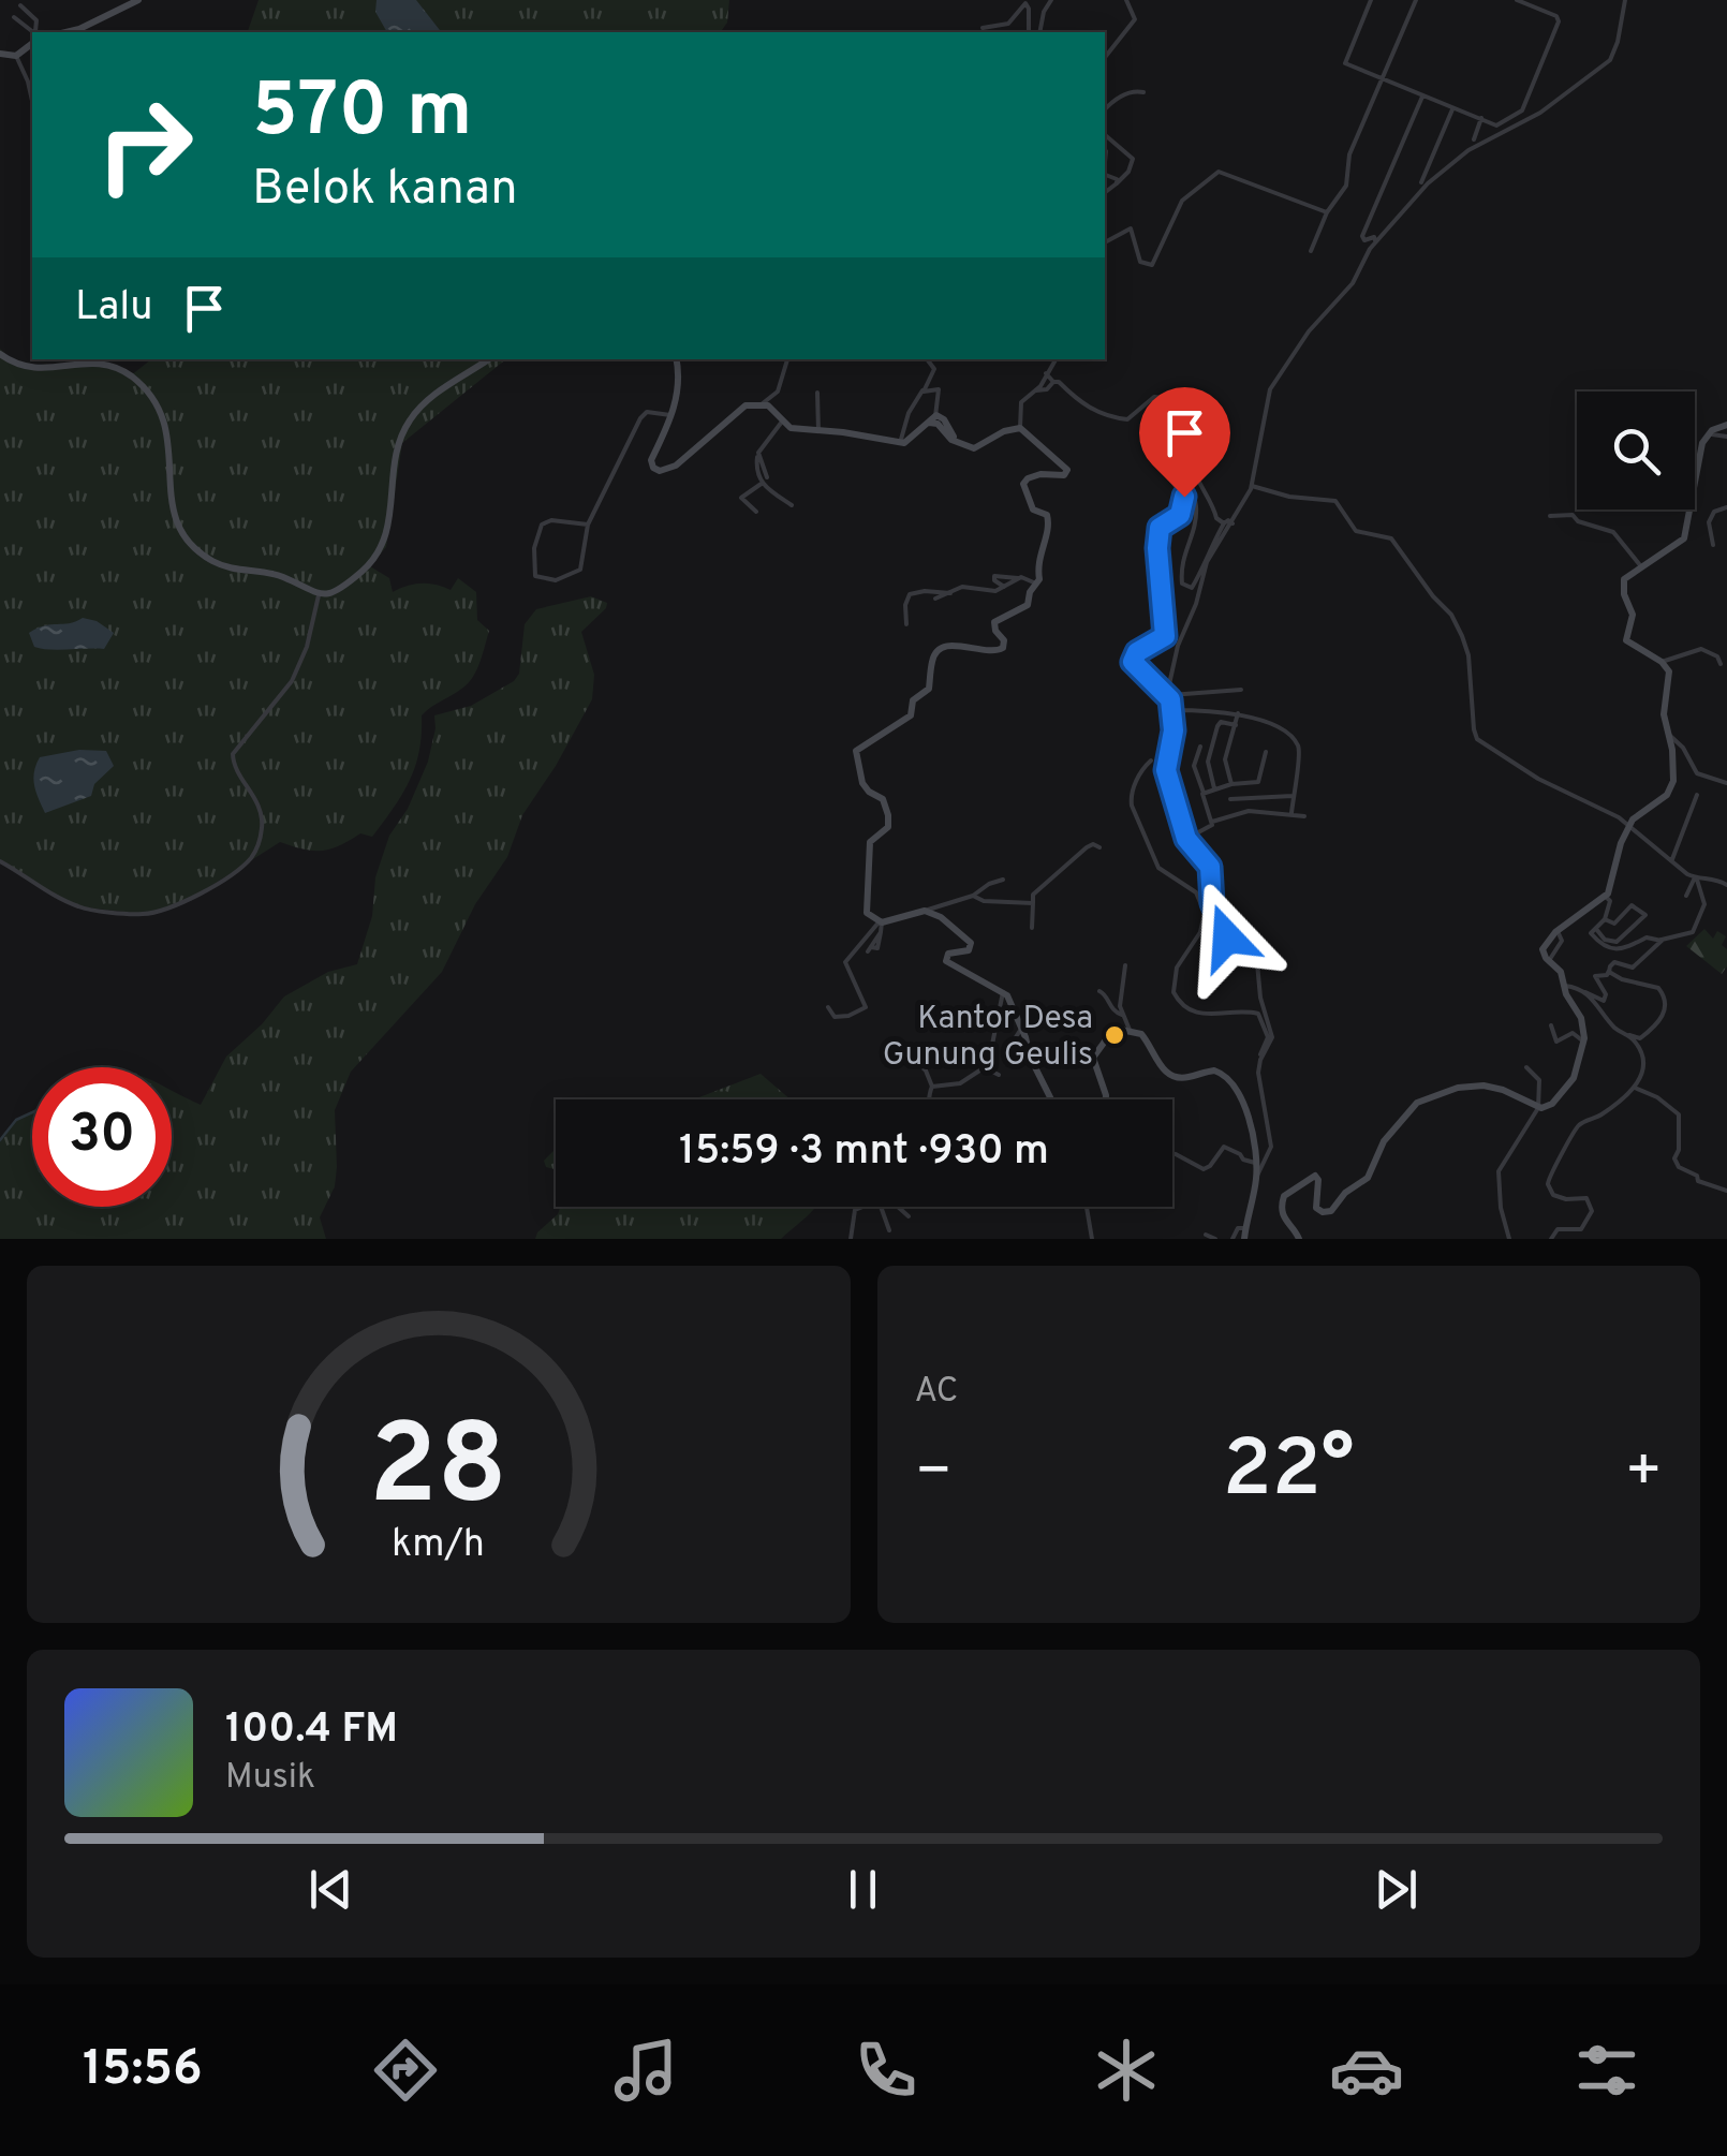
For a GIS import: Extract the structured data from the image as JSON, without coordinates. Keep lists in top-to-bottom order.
{
  "places": ["Kantor Desa Gunung Geulis"],
  "page": {
    "turn": ["570 m", "Belok kanan"],
    "then": "Lalu",
    "limit": "30",
    "trip": "15:59 · 3 mnt · 930 m",
    "tile": "AC",
    "heat": ["−", "22°", "+"],
    "song": ["100.4 FM", "Musik"],
    "tabs": "15:56",
    "gauge": ["28", "km/h"]
  }
}
